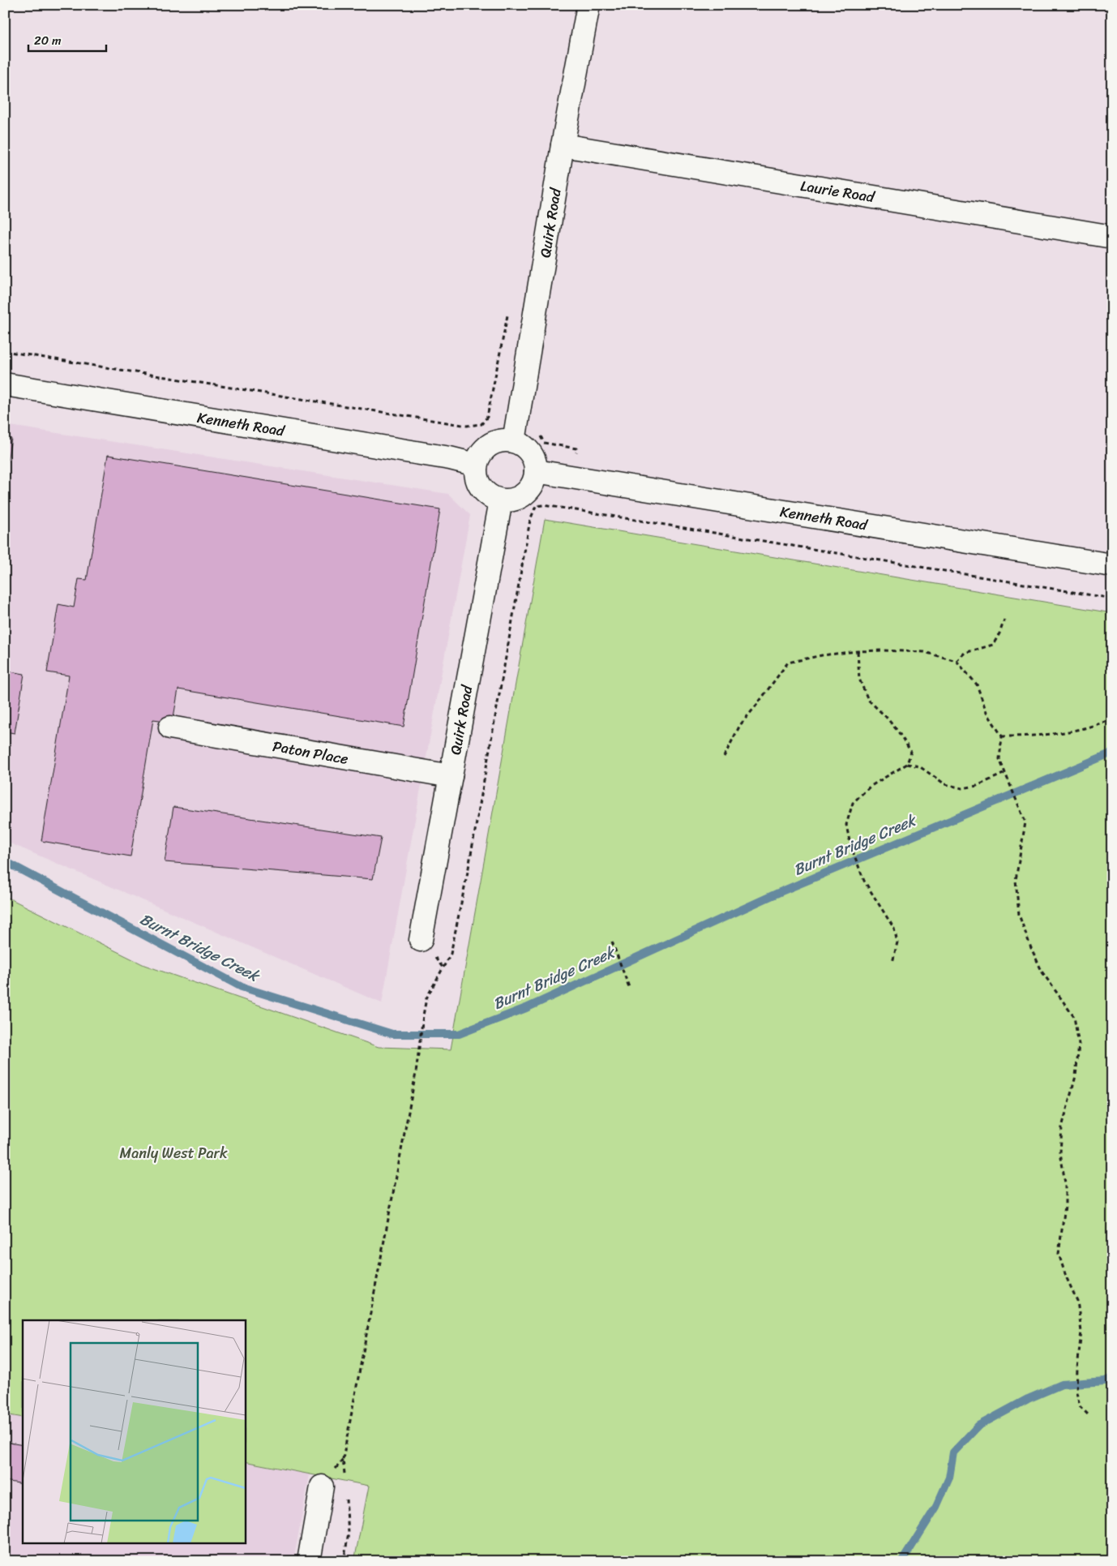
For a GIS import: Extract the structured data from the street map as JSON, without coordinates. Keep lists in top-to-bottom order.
{
  "streets": {
    "street": [
      "Laurie Road",
      "Quirk Road",
      "Kenneth Road",
      "Paton Place"
    ]
  },
  "crossings": [
    ["Laurie Road", "Quirk Road"],
    ["Quirk Road", "Kenneth Road"],
    ["Quirk Road", "Paton Place"]
  ],
  "water": ["Burnt Bridge Creek"],
  "parks": ["Manly West Park"],
  "scale_bar": "20 m"
}
